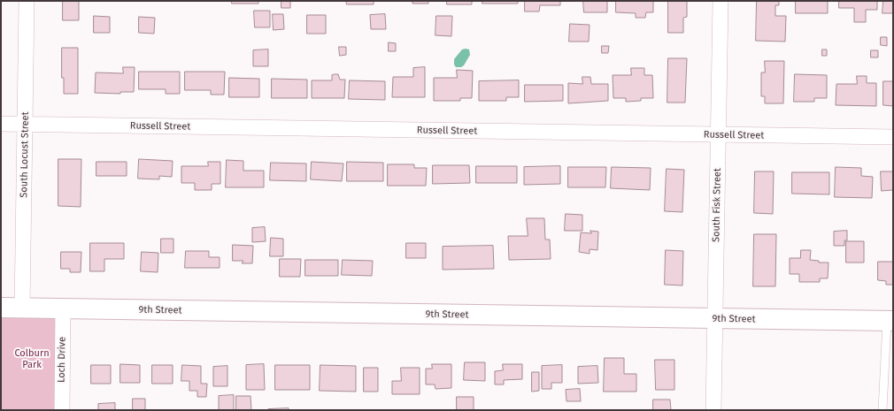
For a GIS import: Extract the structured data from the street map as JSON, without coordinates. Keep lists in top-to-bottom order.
{
  "streets": {
    "street": [
      "Russell Street",
      "South Locust Street",
      "South Fisk Street",
      "9th Street",
      "Loch Drive"
    ]
  },
  "crossings": [
    ["Russell Street", "South Locust Street"],
    ["Russell Street", "South Fisk Street"],
    ["South Locust Street", "9th Street"],
    ["South Fisk Street", "9th Street"],
    ["9th Street", "Loch Drive"]
  ],
  "parks": ["Colburn Park"]
}
